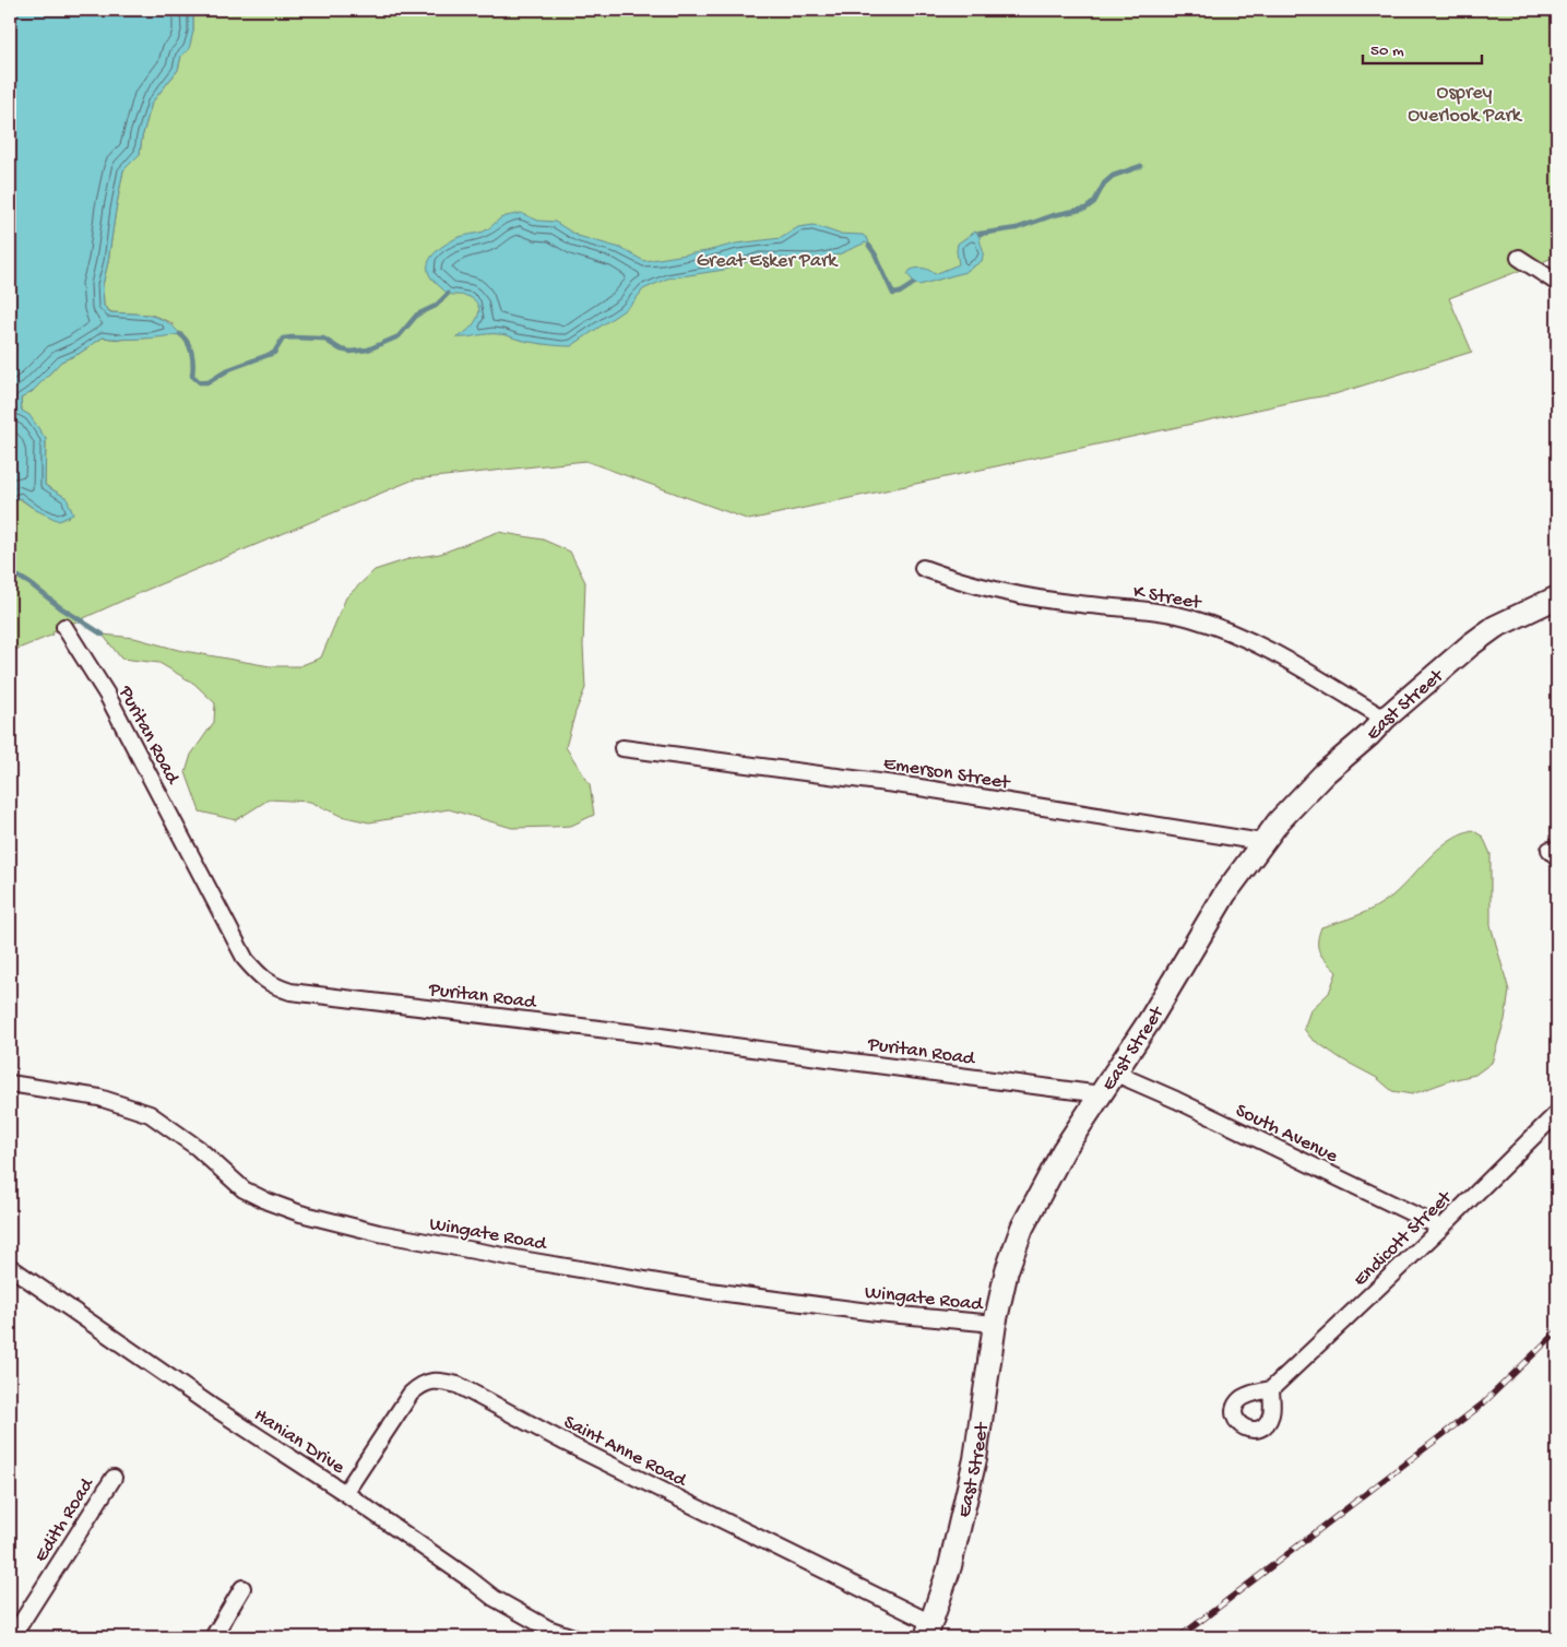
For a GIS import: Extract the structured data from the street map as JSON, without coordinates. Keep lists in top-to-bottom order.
{
  "streets": {
    "street": [
      "K Street",
      "East Street",
      "Puritan Road",
      "Emerson Street",
      "South Avenue",
      "Wingate Road",
      "Endicott Street",
      "Hanian Drive",
      "Saint Anne Road",
      "Edith Road"
    ]
  },
  "crossings": [
    ["K Street", "East Street"],
    ["East Street", "Puritan Road"],
    ["East Street", "Emerson Street"],
    ["East Street", "South Avenue"],
    ["East Street", "Wingate Road"],
    ["East Street", "Saint Anne Road"],
    ["South Avenue", "Endicott Street"],
    ["Hanian Drive", "Saint Anne Road"]
  ],
  "parks": ["Osprey Overlook Park", "Great Esker Park"],
  "scale_bar": "50 m"
}
